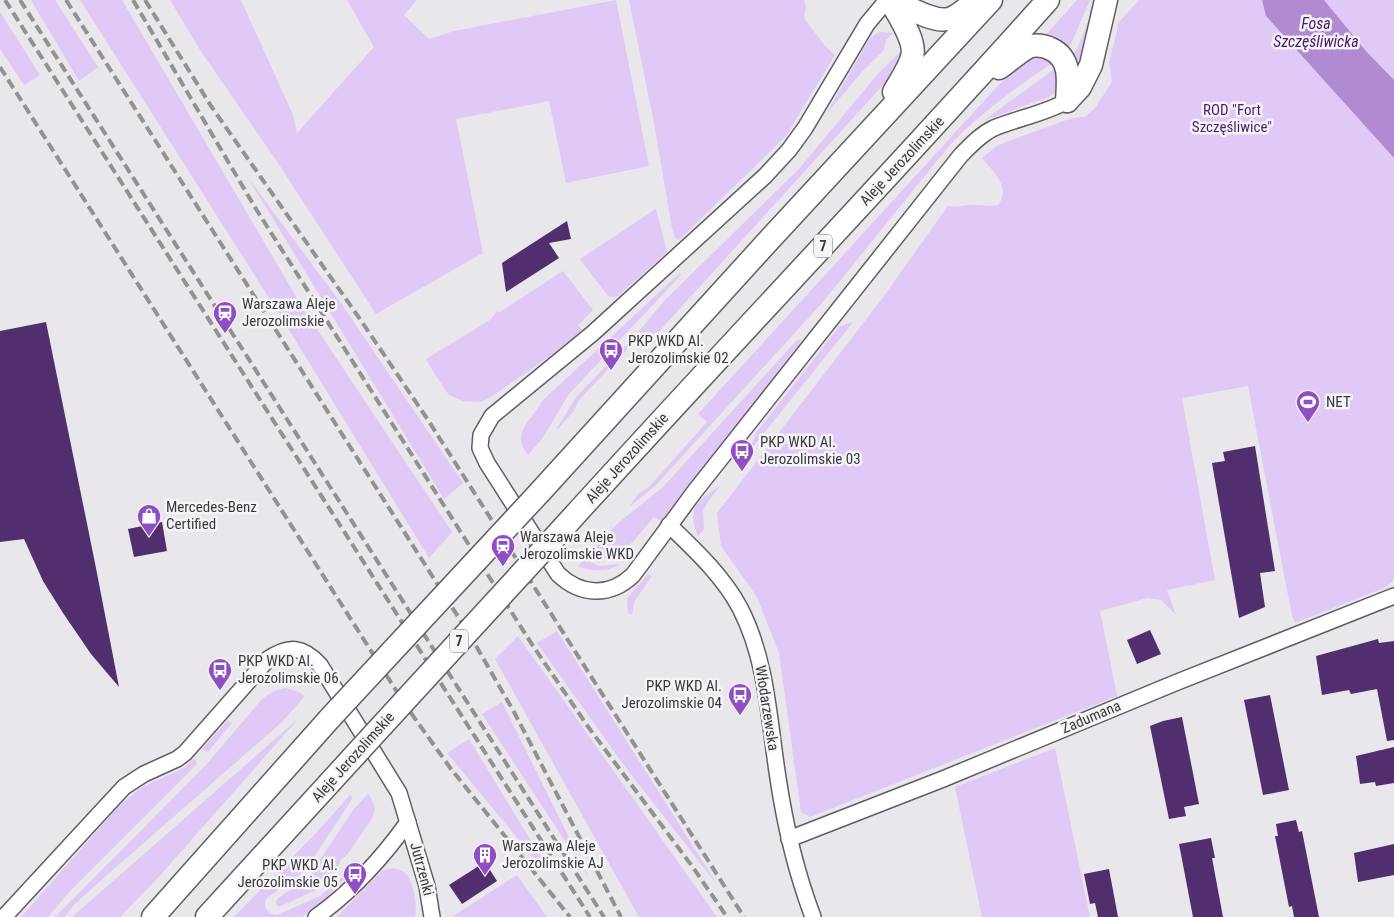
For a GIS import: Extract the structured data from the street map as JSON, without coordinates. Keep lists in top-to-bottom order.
{
  "streets": {
    "main road": ["Aleje Jerozolimskie", "7"],
    "street": ["Włodarzewska", "Zadumana", "Jutrzenki"]
  },
  "crossings": [
    ["Włodarzewska", "Zadumana"]
  ],
  "water": ["Fosa Szczęśliwicka"],
  "parks": ["ROD \"Fort Szczęśliwice\""],
  "places": {
    "station": ["Warszawa Aleje Jerozolimskie", "Warszawa Aleje Jerozolimskie WKD"],
    "bus stop": [
      "PKP WKD Al. Jerozolimskie 02",
      "PKP WKD Al. Jerozolimskie 03",
      "PKP WKD Al. Jerozolimskie 06",
      "PKP WKD Al. Jerozolimskie 04",
      "PKP WKD Al. Jerozolimskie 05"
    ],
    "sports": ["NET"],
    "shop": ["Mercedes-Benz Certified"],
    "building": ["Warszawa Aleje Jerozolimskie AJ"]
  }
}
